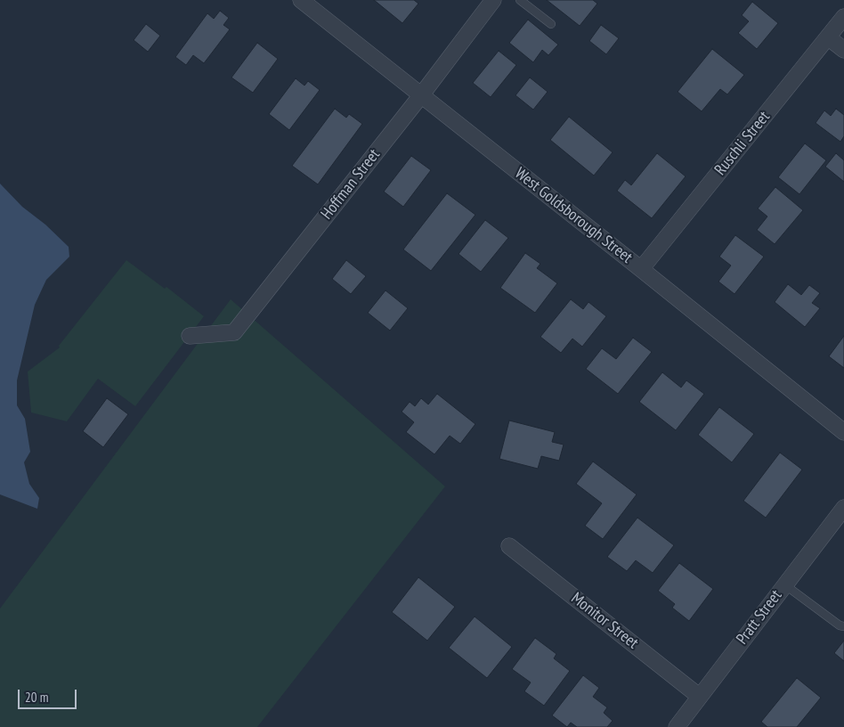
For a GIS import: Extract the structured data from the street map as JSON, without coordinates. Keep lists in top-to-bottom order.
{
  "streets": {
    "street": [
      "Ruschli Street",
      "Hoffman Street",
      "West Goldsborough Street",
      "Pratt Street",
      "Monitor Street"
    ]
  },
  "crossings": [
    ["Ruschli Street", "West Goldsborough Street"],
    ["Hoffman Street", "West Goldsborough Street"],
    ["Pratt Street", "Monitor Street"]
  ],
  "scale_bar": "20 m"
}
